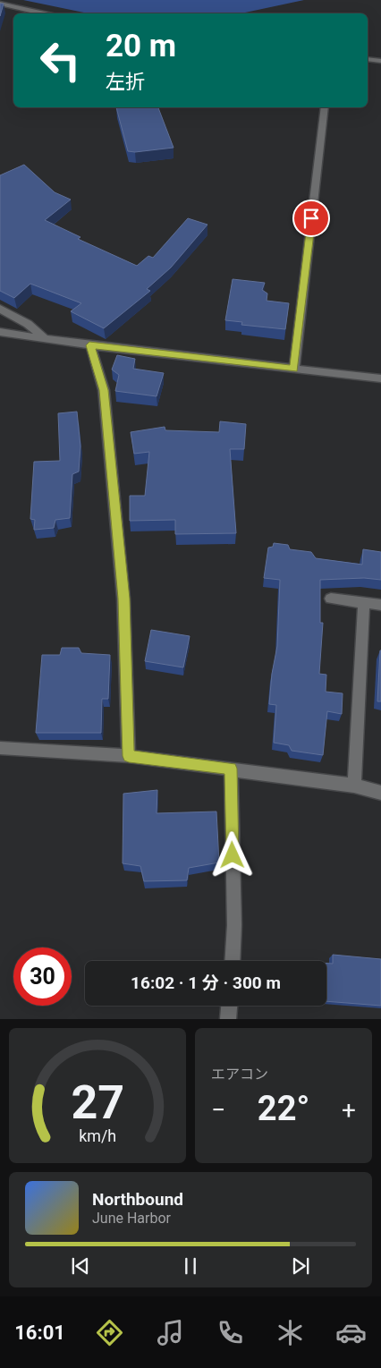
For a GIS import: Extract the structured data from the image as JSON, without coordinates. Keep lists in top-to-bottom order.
{
  "page": {
    "turn": ["20 m", "左折"],
    "limit": "30",
    "trip": "16:02 · 1 分 · 300 m",
    "tile": "エアコン",
    "heat": ["−", "22°", "+"],
    "song": ["Northbound", "June Harbor"],
    "tabs": "16:01",
    "gauge": ["27", "km/h"]
  }
}
